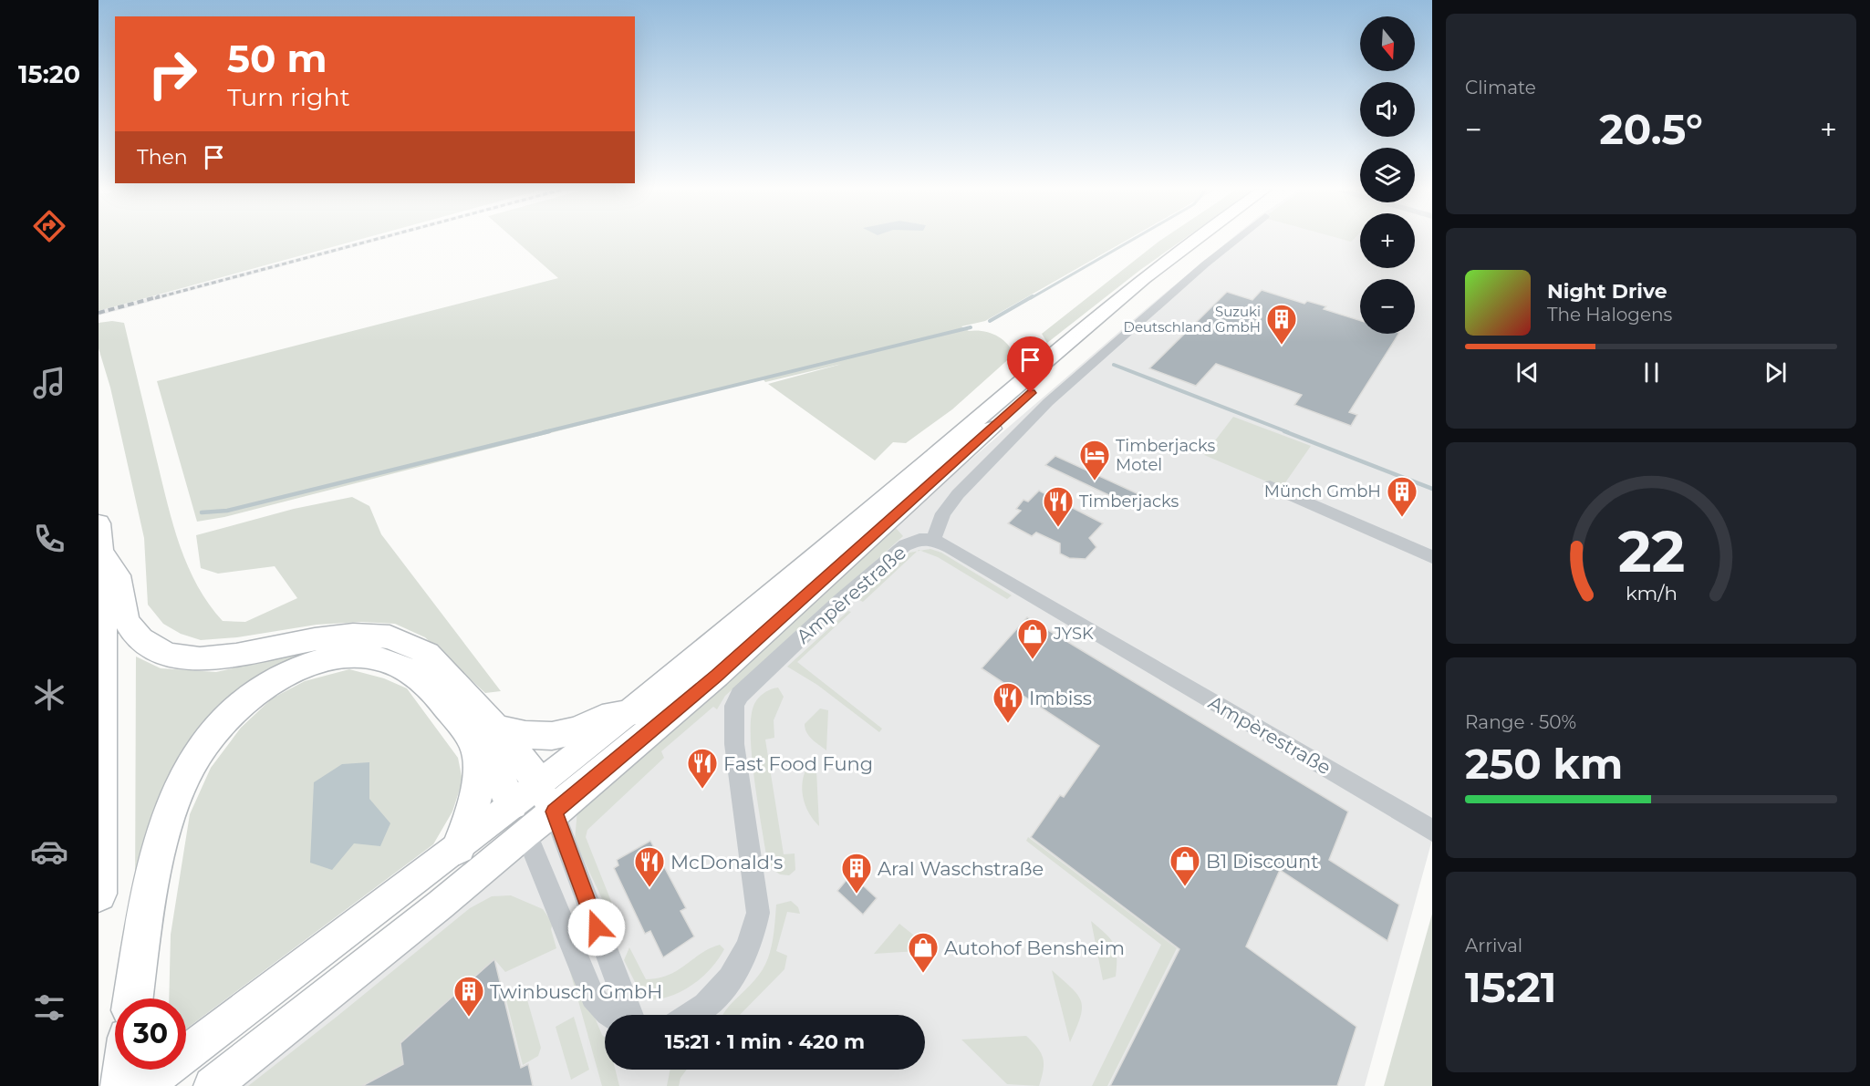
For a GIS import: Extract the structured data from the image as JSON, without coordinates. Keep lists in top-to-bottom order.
{
  "streets": {
    "street": ["Ampèrestraße"]
  },
  "places": {
    "building": [
      "Suzuki Deutschland GmbH",
      "Münch GmbH",
      "Aral Waschstraße",
      "Twinbusch GmbH"
    ],
    "hotel": ["Timberjacks Motel"],
    "restaurant": [
      "Timberjacks",
      "Imbiss",
      "Fast Food Fung",
      "McDonald's"
    ],
    "shop": ["JYSK", "B1 Discount", "Autohof Bensheim"]
  },
  "north": "bottom",
  "page": {
    "tabs": "15:20",
    "tile": [
      "Climate",
      ["Range · 50%", "250 km"],
      ["Arrival", "15:21"]
    ],
    "map_buttons": ["+", "−"],
    "turn": ["50 m", "Turn right"],
    "heat": ["−", "20.5°", "+"],
    "then": "Then",
    "song": ["Night Drive", "The Halogens"],
    "limit": "30",
    "trip": "15:21 · 1 min · 420 m",
    "gauge": ["22", "km/h"]
  }
}
